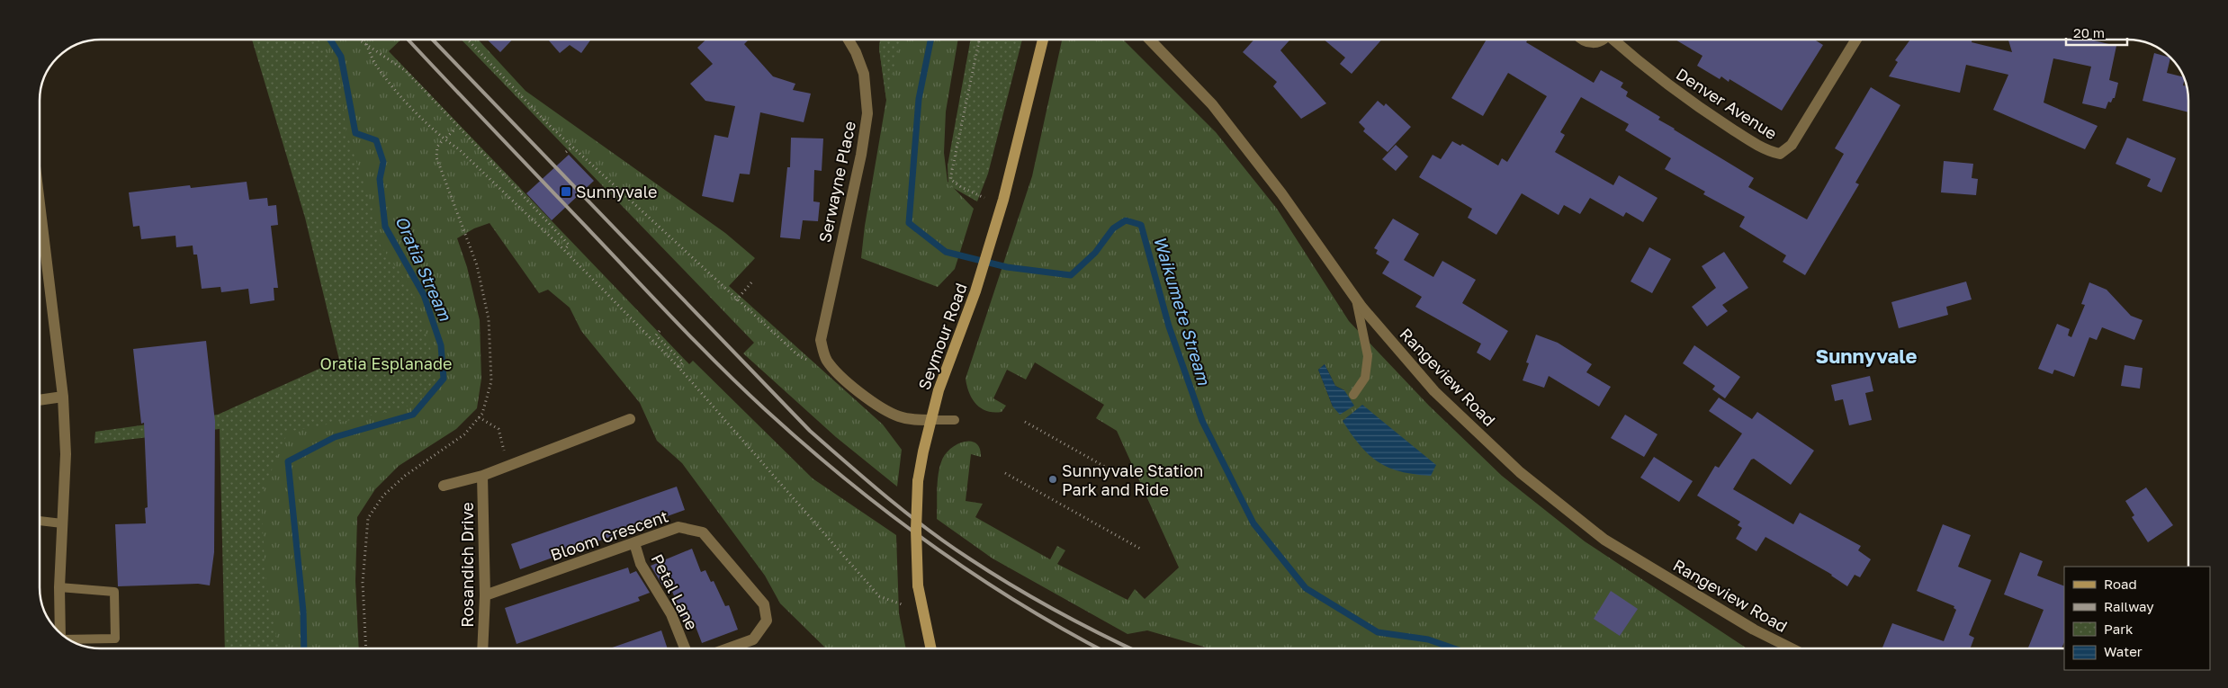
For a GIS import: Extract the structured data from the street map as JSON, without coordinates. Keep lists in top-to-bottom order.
{
  "streets": {
    "main road": ["Seymour Road"],
    "street": [
      "Denver Avenue",
      "Serwayne Place",
      "Rangeview Road",
      "Bloom Crescent",
      "Rosandich Drive",
      "Petal Lane"
    ]
  },
  "crossings": [
    ["Serwayne Place", "Seymour Road"],
    ["Bloom Crescent", "Rosandich Drive"],
    ["Bloom Crescent", "Petal Lane"]
  ],
  "districts": ["Sunnyvale"],
  "water": ["Oratia Stream", "Waikumete Stream"],
  "parks": ["Oratia Esplanade"],
  "places": {
    "transit": ["Sunnyvale"],
    "other": ["Sunnyvale Station Park and Ride"]
  },
  "legend": [
    "Road",
    "Railway",
    "Park",
    "Water"
  ],
  "scale_bar": "20 m"
}
